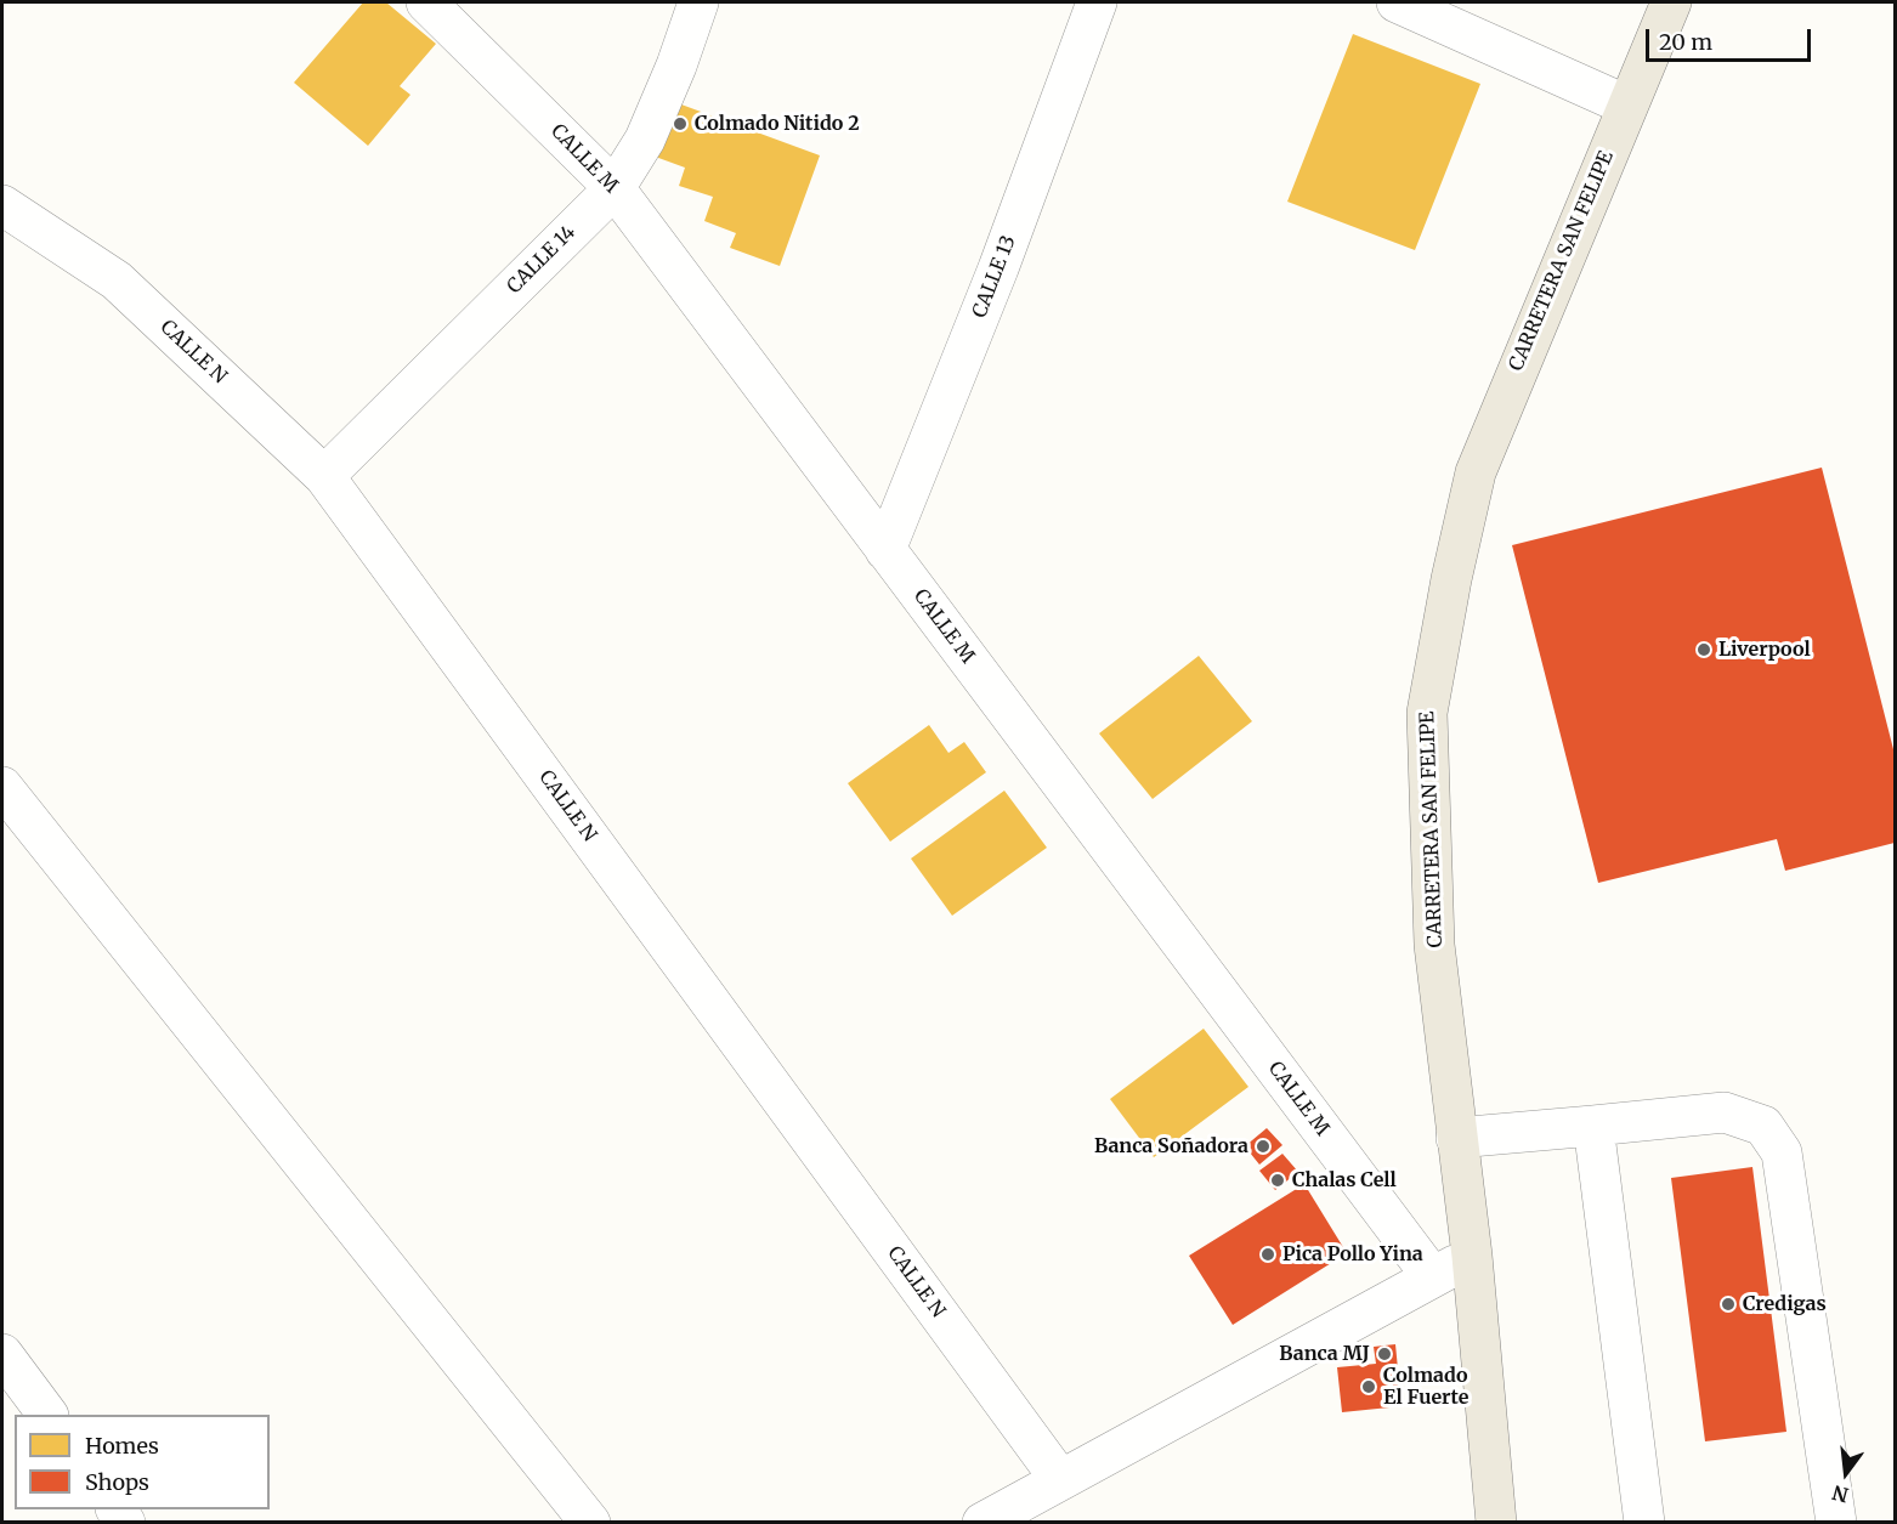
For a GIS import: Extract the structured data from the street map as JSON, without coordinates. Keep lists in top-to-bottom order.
{
  "streets": {
    "main road": ["CARRETERA SAN FELIPE"],
    "street": [
      "CALLE M",
      "CALLE 14",
      "CALLE 13",
      "CALLE N"
    ]
  },
  "crossings": [
    ["CALLE M", "CALLE 14"],
    ["CALLE M", "CALLE 13"],
    ["CALLE 14", "CALLE N"]
  ],
  "places": [
    "Colmado Nitido 2",
    "Liverpool",
    "Banca Soñadora",
    "Chalas Cell",
    "Pica Pollo Yina",
    "Credigas",
    "Banca MJ",
    "Colmado El Fuerte"
  ],
  "legend": ["Homes", "Shops"],
  "scale_bar": "20 m",
  "north": "bottom"
}
